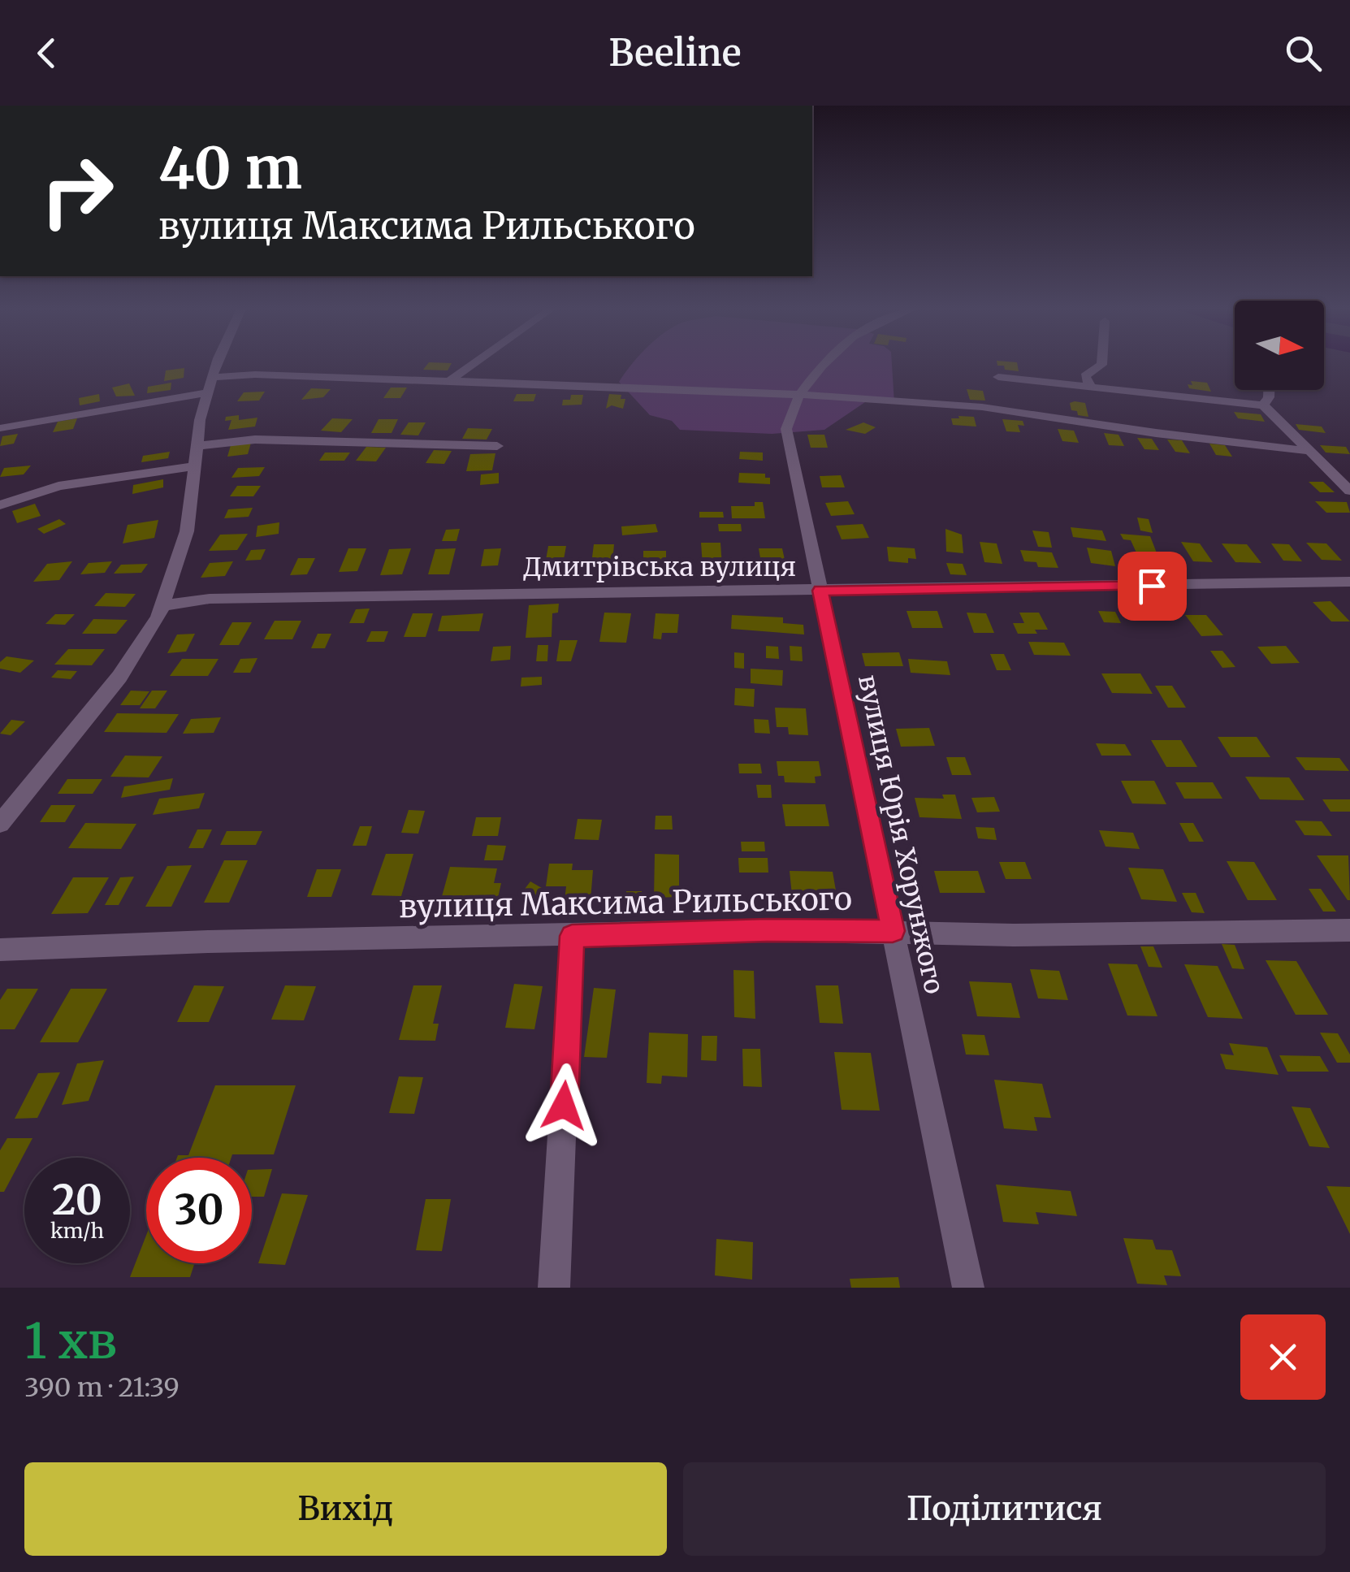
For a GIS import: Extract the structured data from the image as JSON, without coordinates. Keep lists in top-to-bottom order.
{
  "streets": {
    "street": ["Дмитрівська вулиця", "вулиця Юрія Хорунжого", "вулиця Максима Рильського"]
  },
  "crossings": [
    ["Дмитрівська вулиця", "вулиця Юрія Хорунжого"],
    ["вулиця Юрія Хорунжого", "вулиця Максима Рильського"]
  ],
  "north": "right",
  "page": {
    "header": "Beeline",
    "turn": ["40 m", "вулиця Максима Рильського"],
    "speed": "20 km/h",
    "limit": "30",
    "heading": ["1 хв", "390 m · 21:39"],
    "buttons": ["Вихід", "Поділитися"]
  }
}
